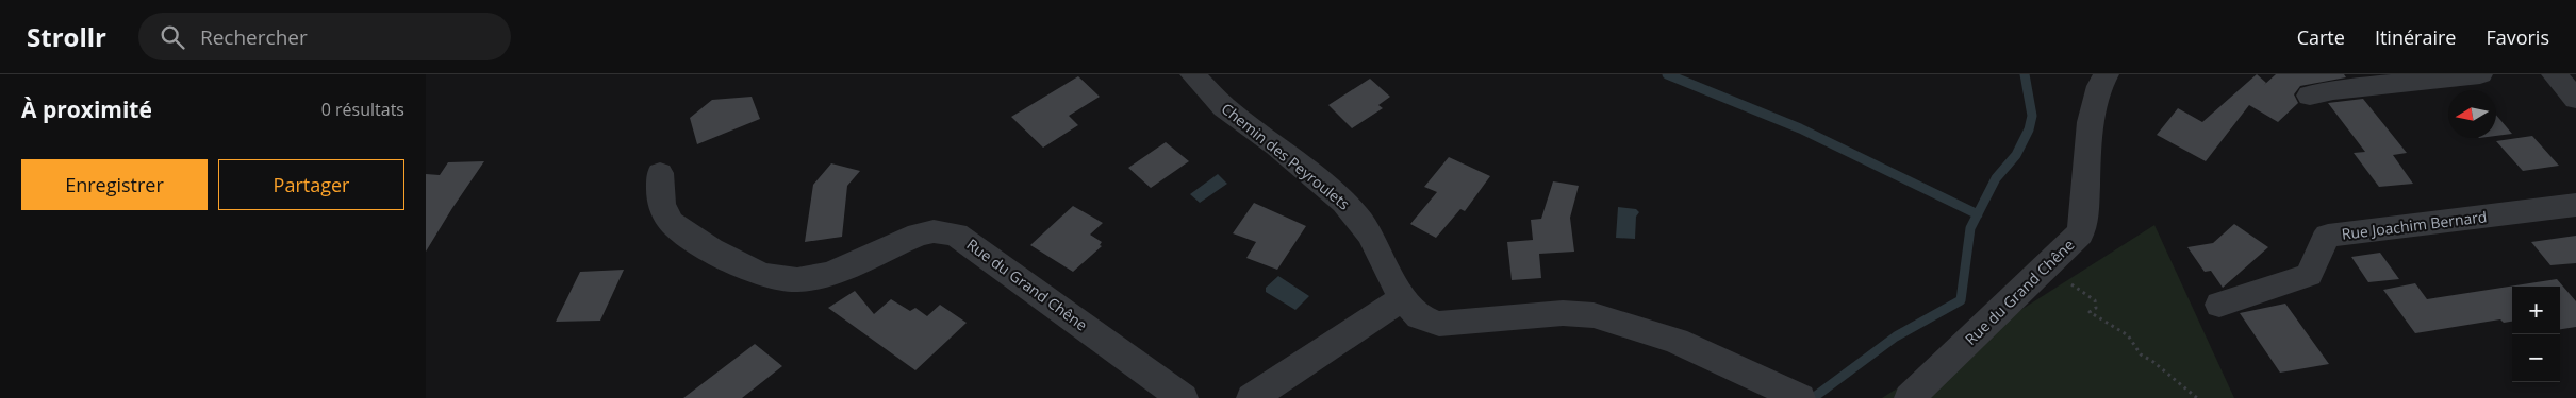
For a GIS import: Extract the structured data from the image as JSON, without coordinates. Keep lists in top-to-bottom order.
{
  "streets": {
    "street": ["Chemin des Peyroulets", "Rue Joachim Bernard", "Rue du Grand Chêne"]
  },
  "north": "left",
  "page": {
    "header": "Strollr",
    "search": "Rechercher",
    "nav": ["Carte", "Itinéraire", "Favoris"],
    "heading": ["À proximité", "0 résultats"],
    "buttons": ["Enregistrer", "Partager"],
    "map_buttons": ["+", "−"]
  }
}
